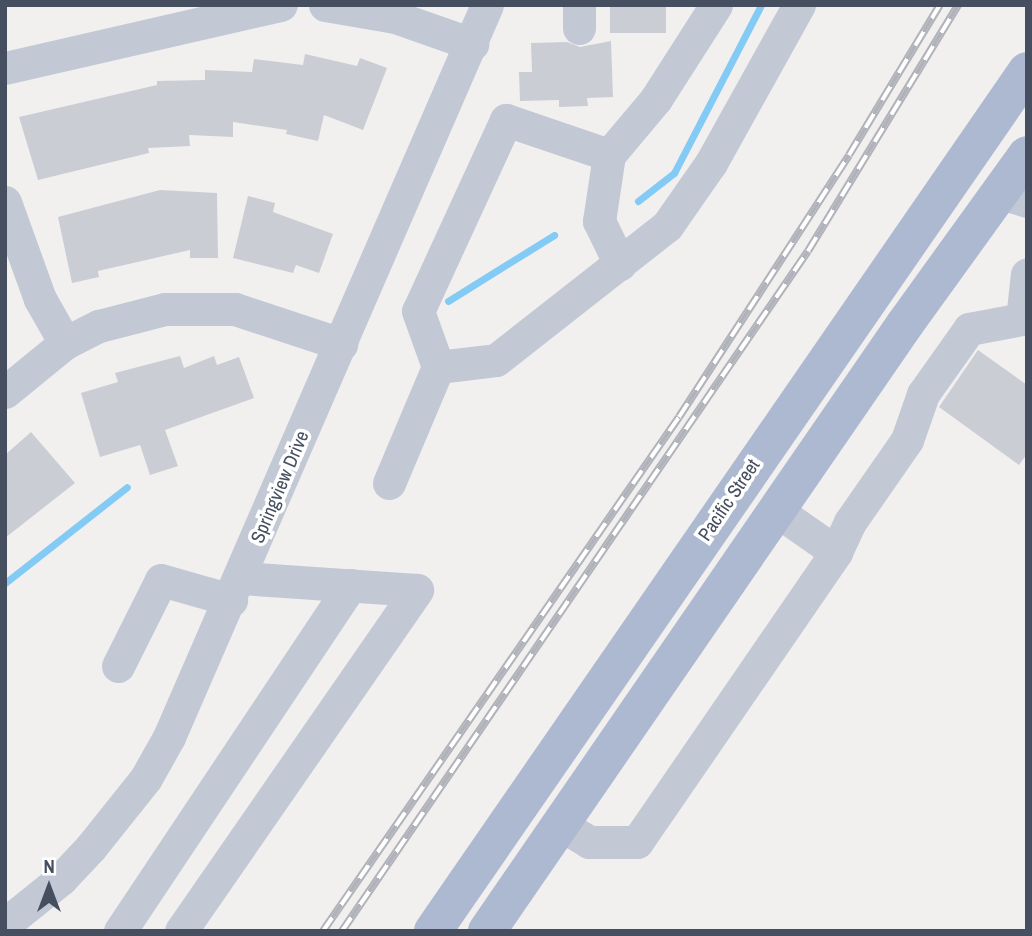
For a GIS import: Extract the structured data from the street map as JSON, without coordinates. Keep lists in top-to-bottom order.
{
  "streets": {
    "main road": ["Pacific Street"],
    "street": ["Springview Drive"]
  },
  "north": "top"
}
